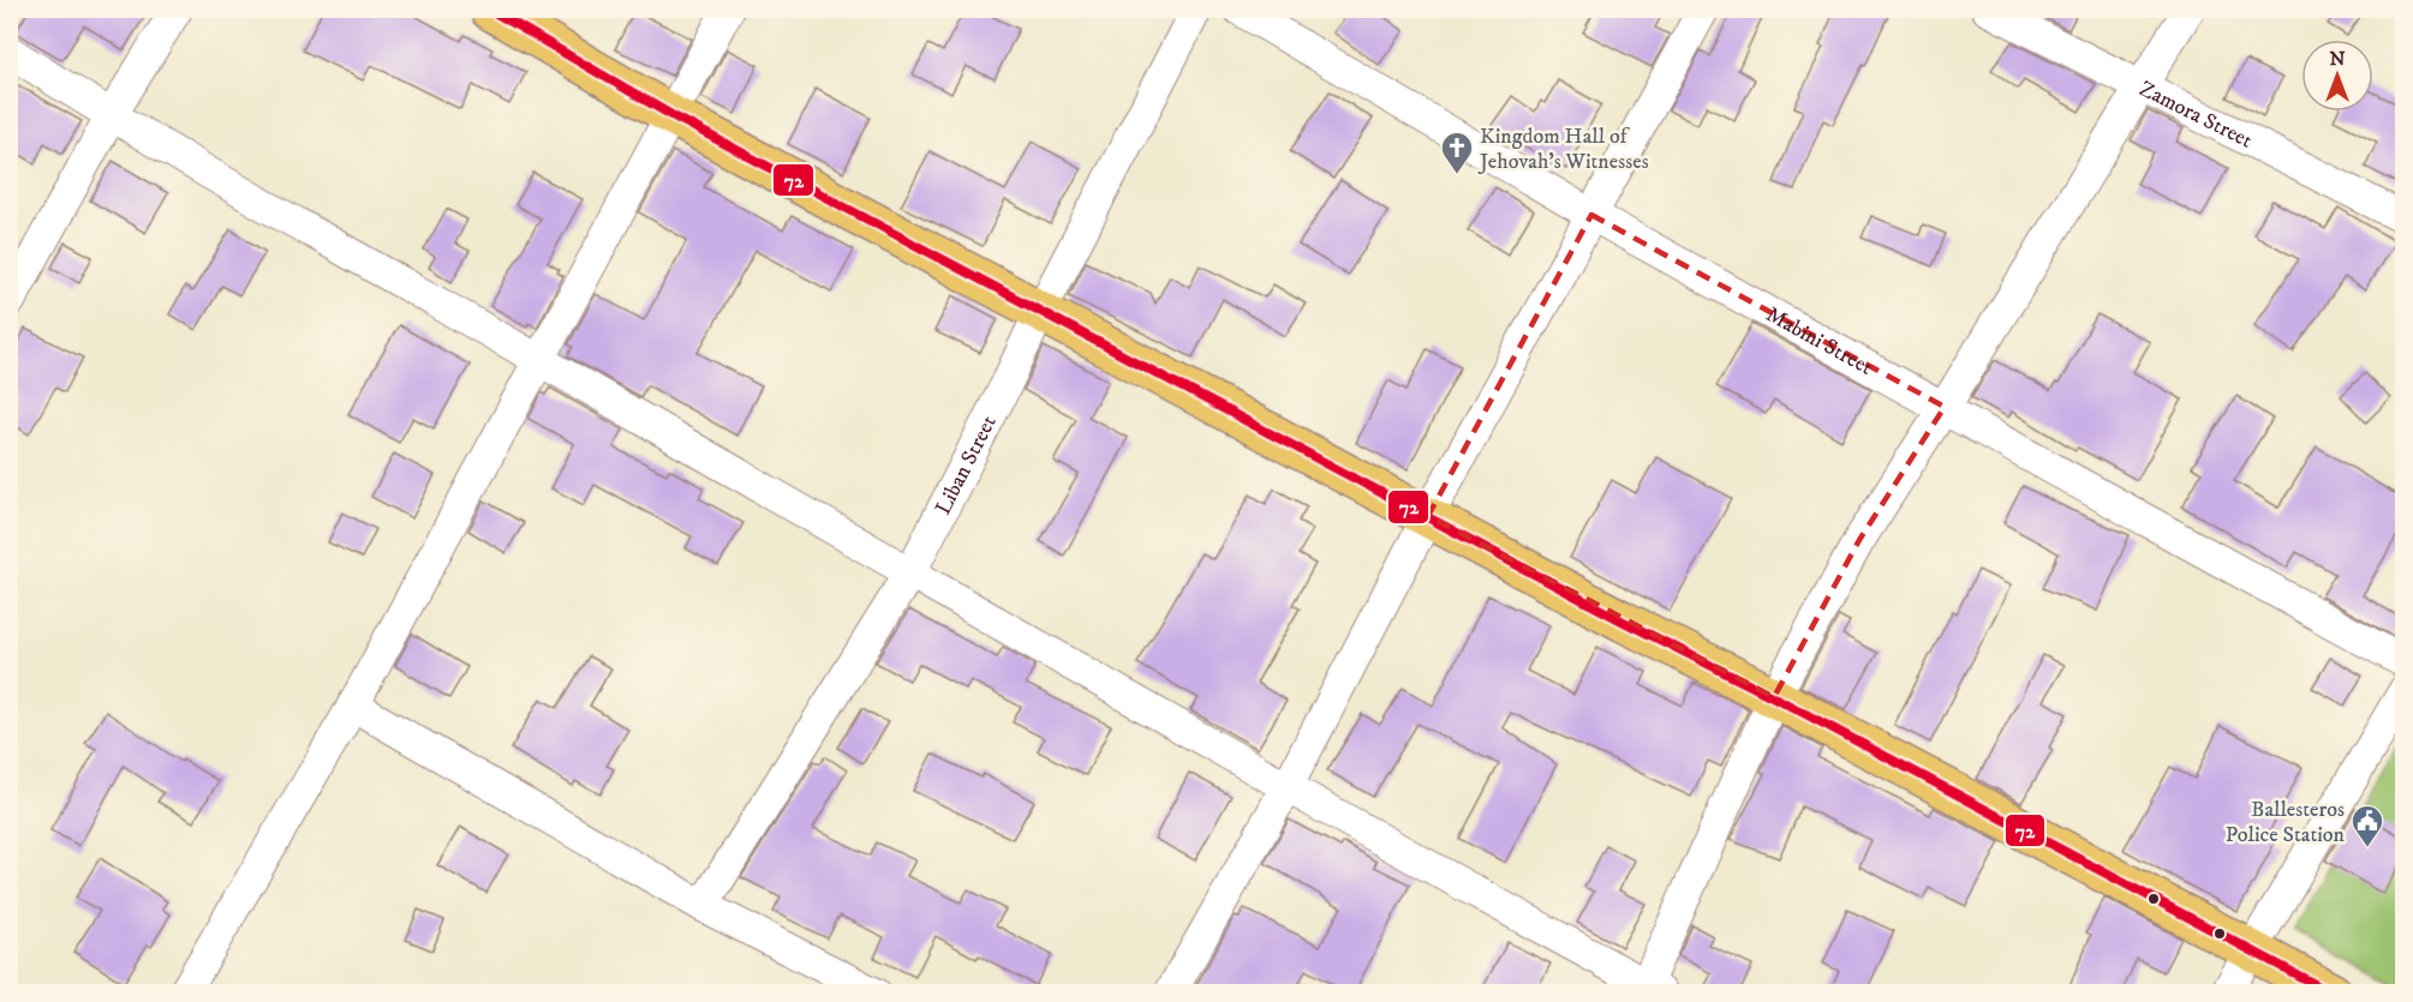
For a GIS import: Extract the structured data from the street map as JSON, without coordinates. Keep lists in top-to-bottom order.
{
  "streets": {
    "street": ["Zamora Street", "Mabini Street", "Liban Street"]
  },
  "places": {
    "church": ["Kingdom Hall of Jehovah's Witnesses"],
    "public building": ["Ballesteros Police Station"]
  },
  "lines": ["transit line 72"],
  "north": "top"
}
